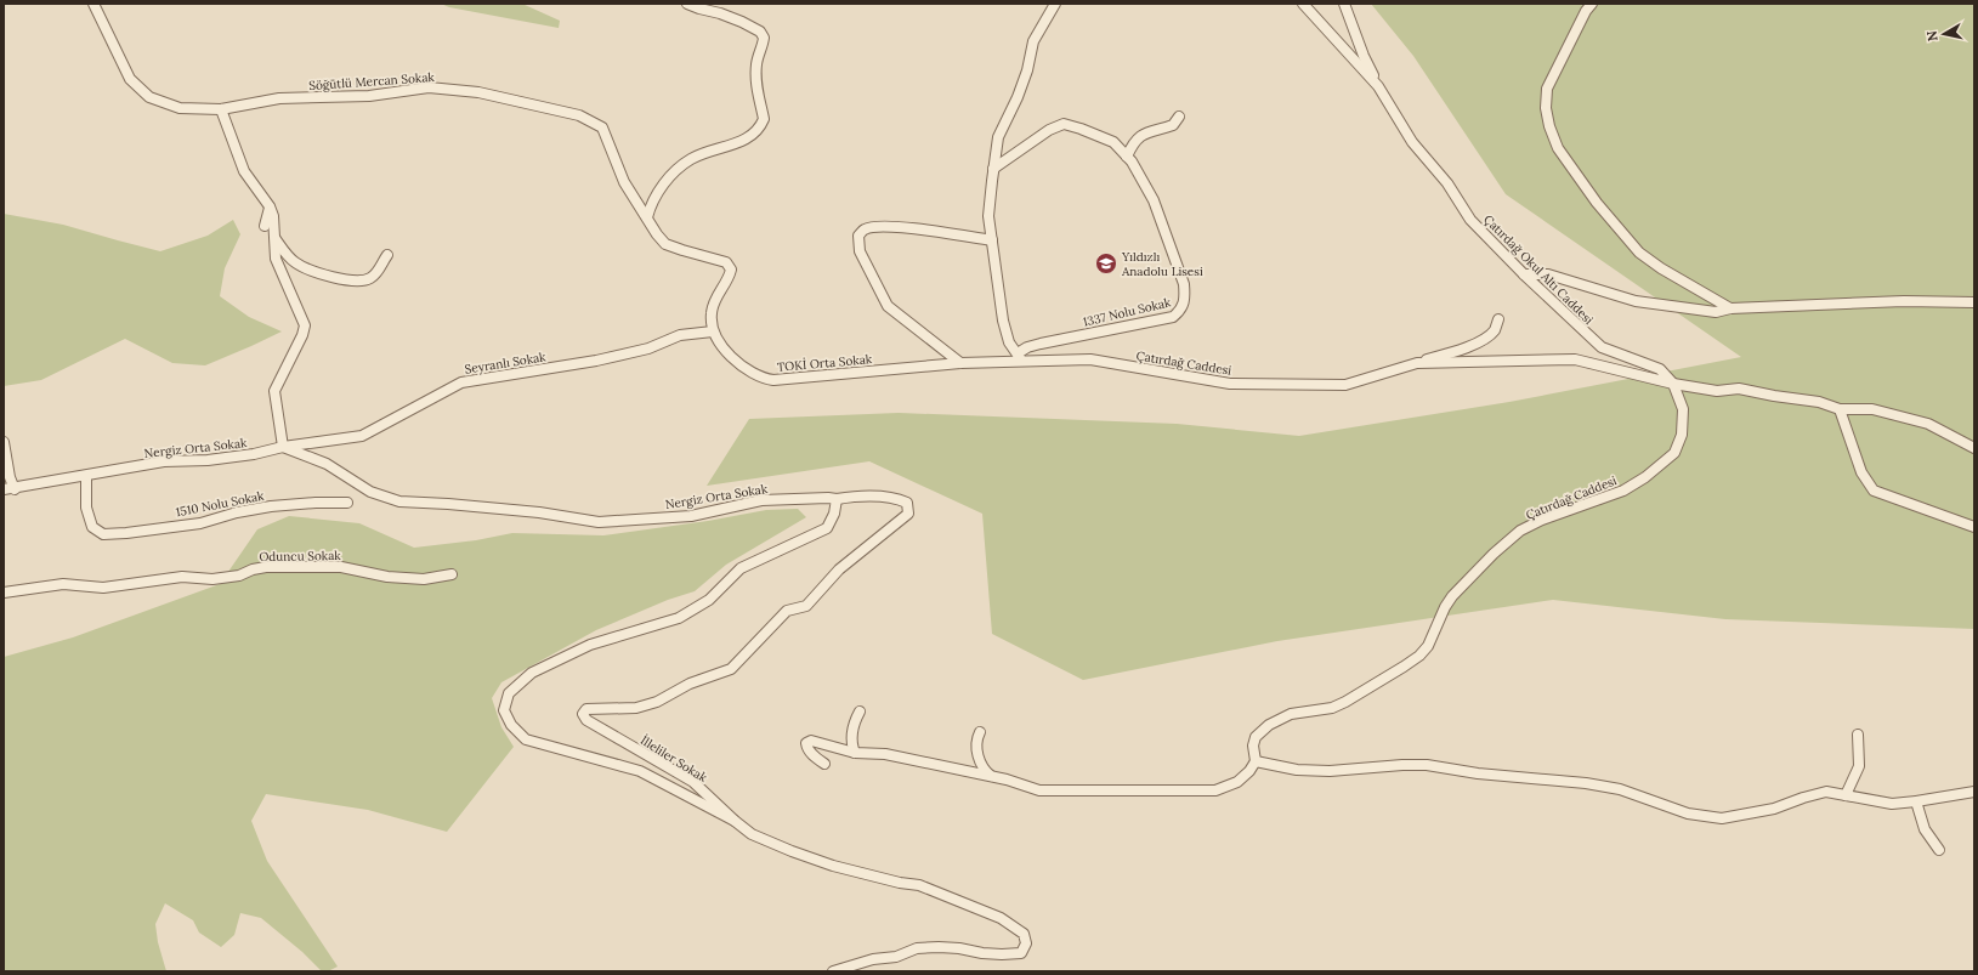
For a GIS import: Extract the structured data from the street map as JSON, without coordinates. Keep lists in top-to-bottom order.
{
  "streets": {
    "street": [
      "Söğütlü Mercan Sokak",
      "Çatırdağ Okul Altı Caddesi",
      "1337 Nolu Sokak",
      "Seyranlı Sokak",
      "TOKİ Orta Sokak",
      "Çatırdağ Caddesi",
      "Nergiz Orta Sokak",
      "1510 Nolu Sokak",
      "Oduncu Sokak",
      "İlleliler Sokak"
    ]
  },
  "crossings": [
    ["Çatırdağ Okul Altı Caddesi", "Çatırdağ Caddesi"],
    ["Seyranlı Sokak", "TOKİ Orta Sokak"],
    ["Seyranlı Sokak", "Nergiz Orta Sokak"],
    ["TOKİ Orta Sokak", "Çatırdağ Caddesi"],
    ["Nergiz Orta Sokak", "1510 Nolu Sokak"],
    ["Nergiz Orta Sokak", "İlleliler Sokak"]
  ],
  "places": {
    "school or university": ["Yıldızlı Anadolu Lisesi"]
  },
  "north": "left"
}
